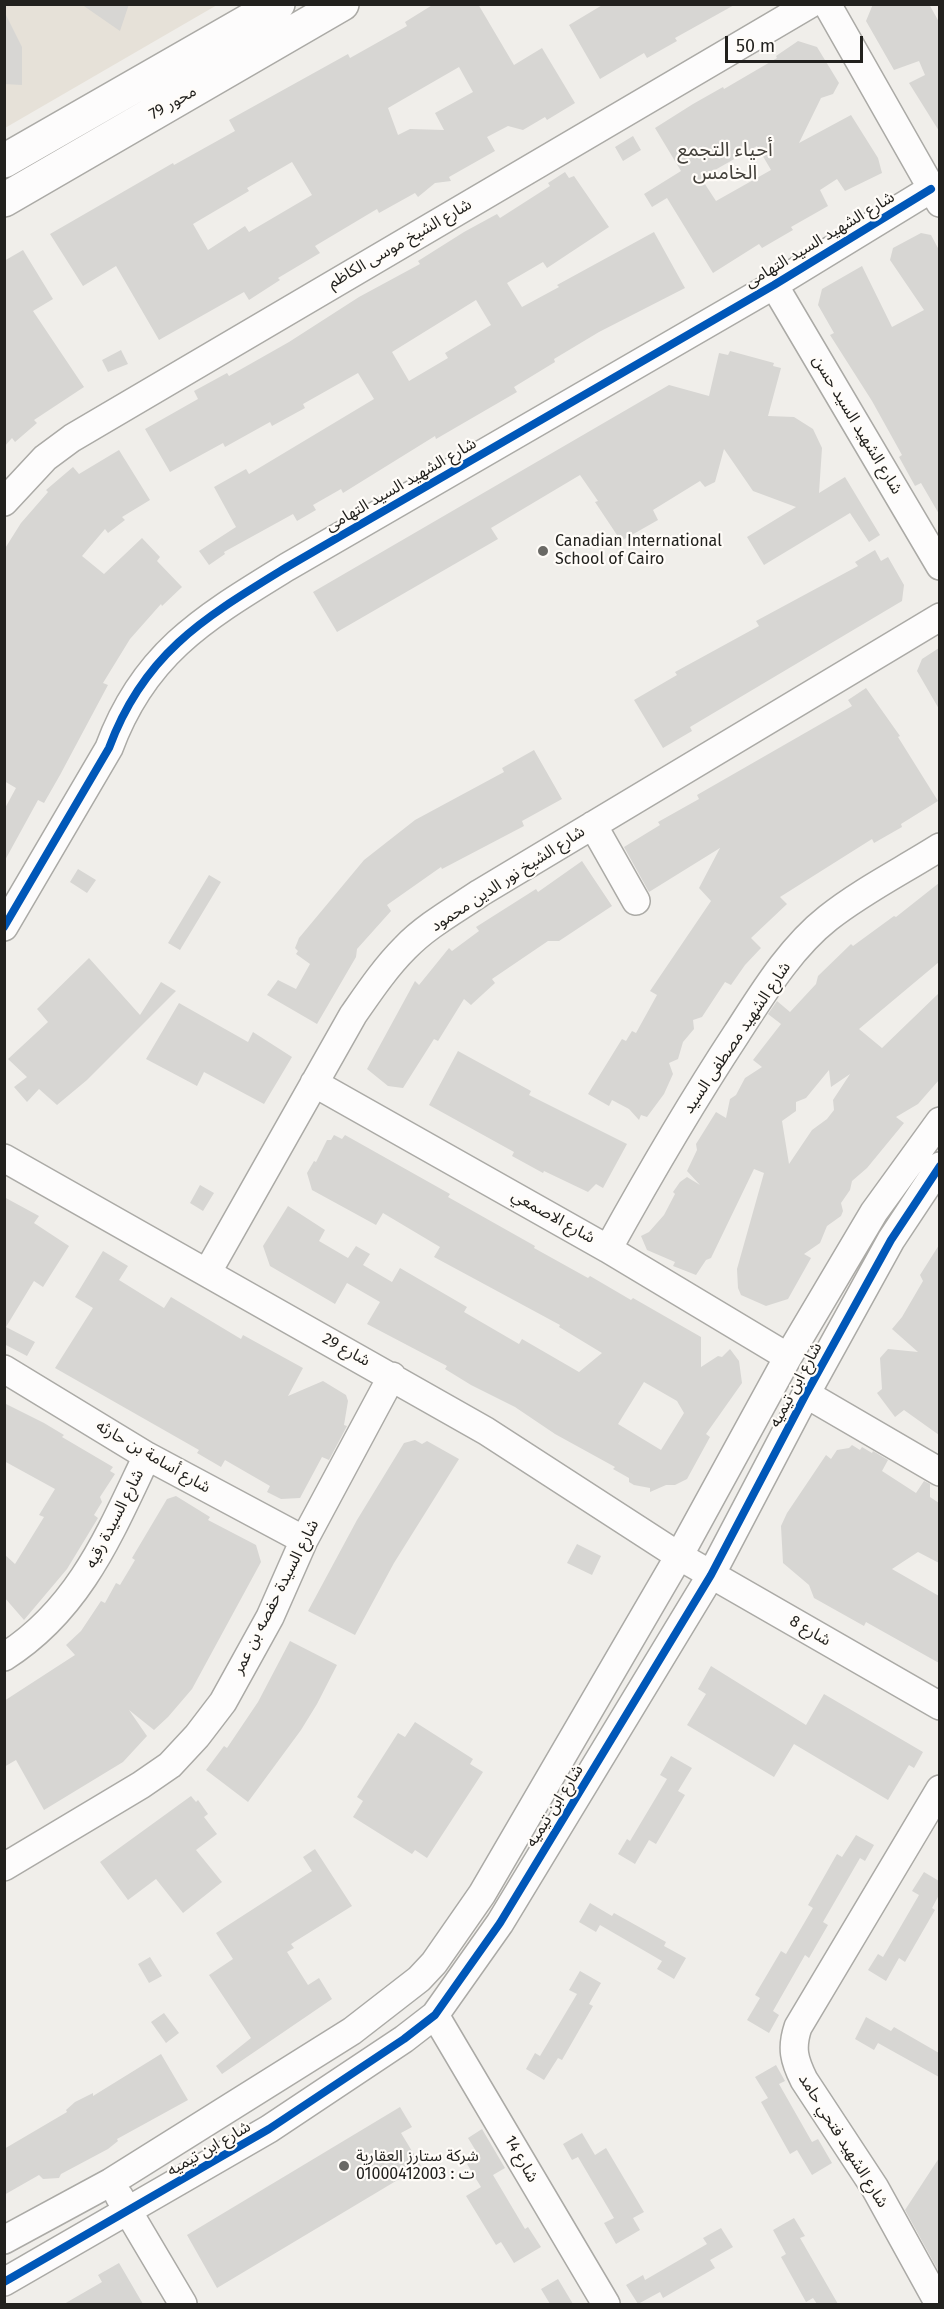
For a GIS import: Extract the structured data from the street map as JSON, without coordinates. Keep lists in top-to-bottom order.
{
  "streets": {
    "main road": ["محور 79"],
    "street": [
      "شارع الشهيد السيد التهامى",
      "شارع الشيخ موسى الكاظم",
      "شارع الشهيد السيد حسن",
      "شارع الشيخ نور الدين محمود",
      "شارع الشهيد مصطفى السيد",
      "شارع الاصمعي",
      "شارع 29",
      "شارع ابن تيميه",
      "شارع أسامة بن حارثه",
      "شارع السيدة رقيه",
      "شارع السيدة حفصه بن عمر",
      "شارع 8",
      "شارع الشهيد فتحي حامد",
      "شارع 14"
    ]
  },
  "crossings": [
    ["شارع الشهيد السيد التهامى", "شارع الشهيد السيد حسن"],
    ["شارع الشيخ نور الدين محمود", "شارع الاصمعي"],
    ["شارع الشيخ نور الدين محمود", "شارع 29"],
    ["شارع الشهيد مصطفى السيد", "شارع الاصمعي"],
    ["شارع الاصمعي", "شارع ابن تيميه"],
    ["شارع 29", "شارع ابن تيميه"],
    ["شارع 29", "شارع السيدة حفصه بن عمر"],
    ["شارع 29", "شارع 8"],
    ["شارع ابن تيميه", "شارع 8"],
    ["شارع ابن تيميه", "شارع 14"],
    ["شارع أسامة بن حارثه", "شارع السيدة رقيه"],
    ["شارع أسامة بن حارثه", "شارع السيدة حفصه بن عمر"]
  ],
  "districts": ["أحياء التجمع الخامس"],
  "places": ["Canadian International School of Cairo", "شركة ستارز العقارية ت : 01000412003"],
  "scale_bar": "50 m"
}
